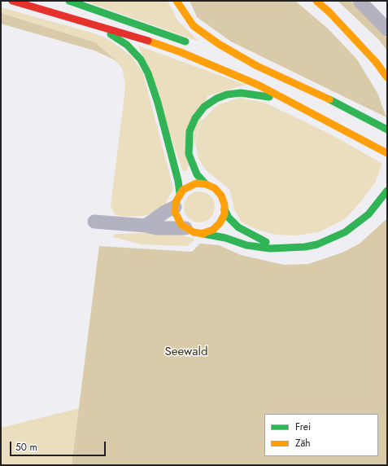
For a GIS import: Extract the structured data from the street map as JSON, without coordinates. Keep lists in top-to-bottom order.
{
  "parks": ["Seewald"],
  "legend": ["Frei", "Zäh"],
  "scale_bar": "50 m"
}
